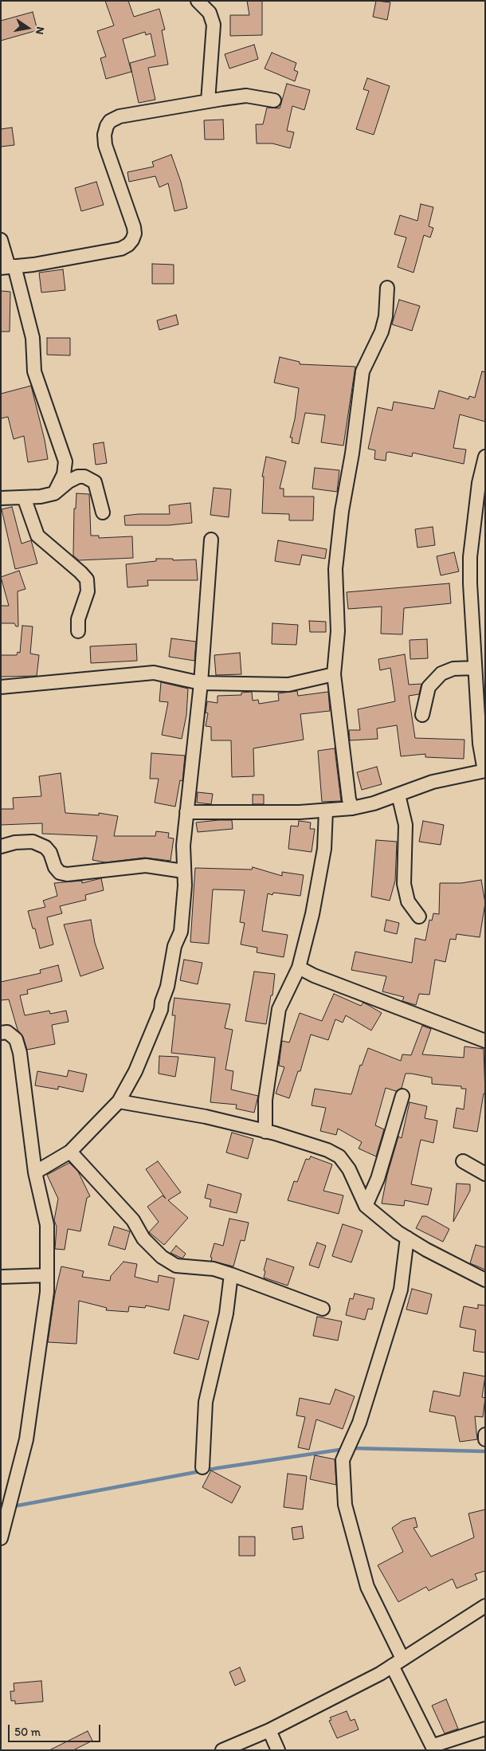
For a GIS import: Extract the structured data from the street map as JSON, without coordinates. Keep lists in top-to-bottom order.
{
  "scale_bar": "50 m",
  "north": "right"
}
